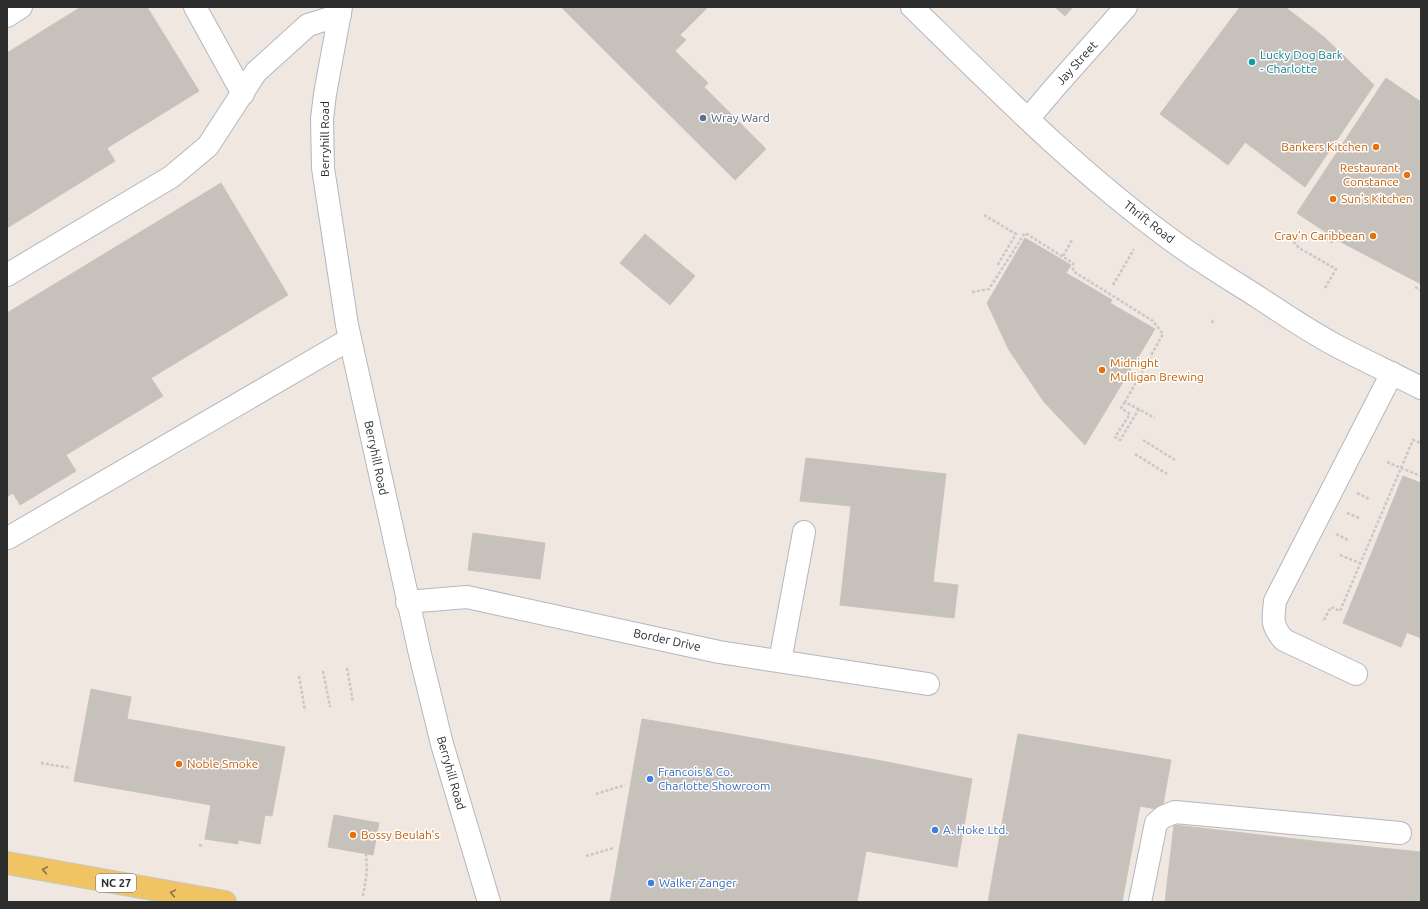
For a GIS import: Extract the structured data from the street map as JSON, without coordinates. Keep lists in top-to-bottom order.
{
  "streets": {
    "main road": ["NC 27"],
    "street": [
      "Jay Street",
      "Berryhill Road",
      "Thrift Road",
      "Border Drive"
    ]
  },
  "crossings": [
    ["Jay Street", "Thrift Road"],
    ["Berryhill Road", "Border Drive"]
  ],
  "places": [
    "Lucky Dog Bark - Charlotte",
    "Wray Ward",
    "Bankers Kitchen",
    "Restaurant Constance",
    "Sun's Kitchen",
    "Crav’n Caribbean",
    "Midnight Mulligan Brewing",
    "Noble Smoke",
    "Francois & Co. Charlotte Showroom",
    "A. Hoke Ltd.",
    "Bossy Beulah's",
    "Walker Zanger"
  ]
}
